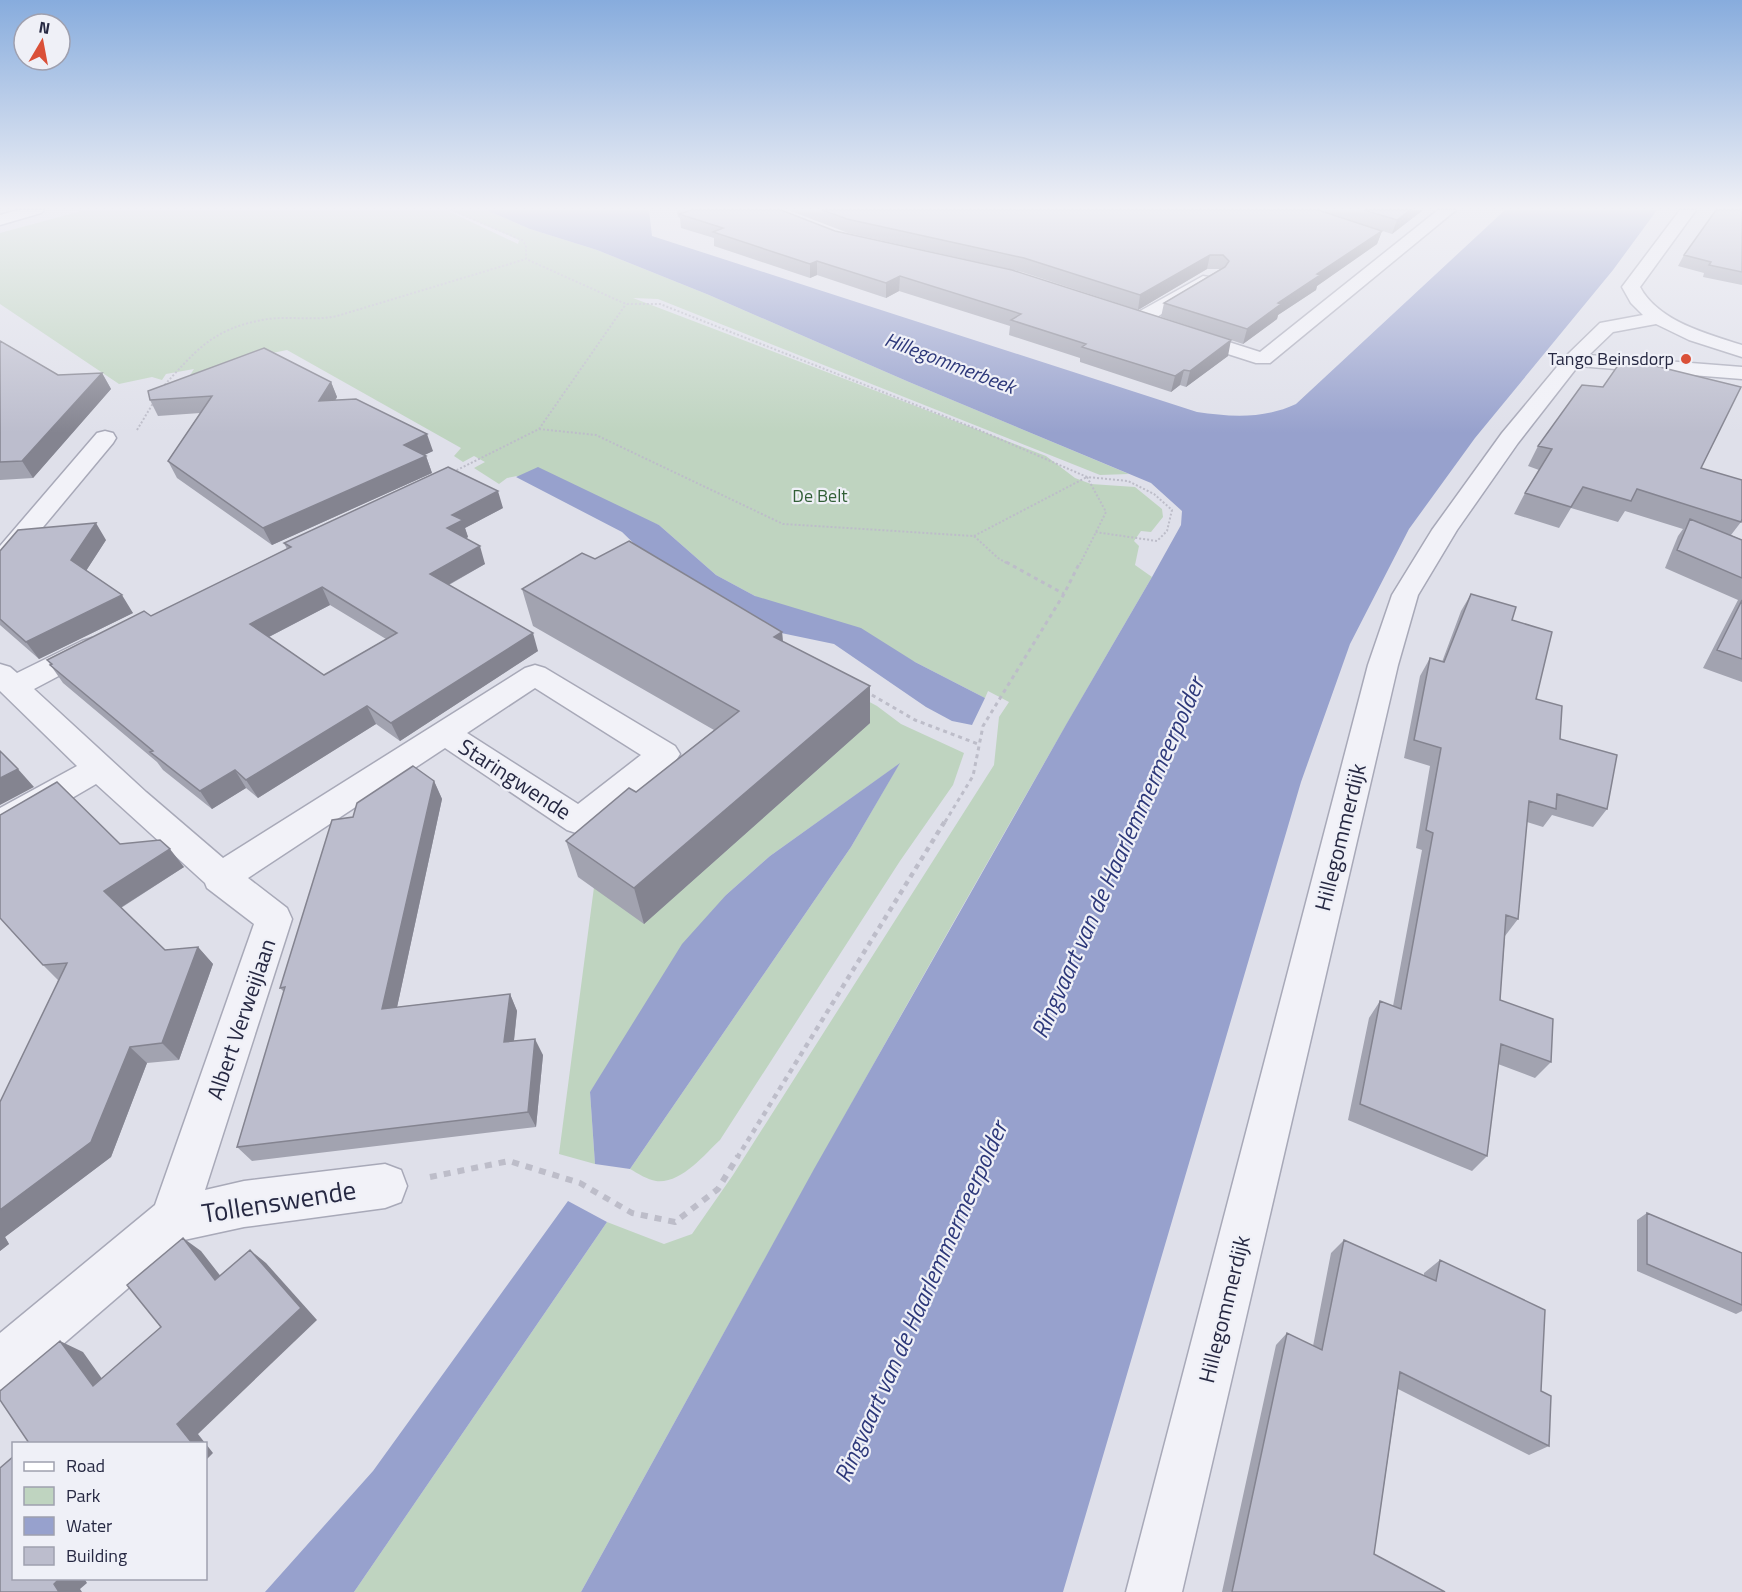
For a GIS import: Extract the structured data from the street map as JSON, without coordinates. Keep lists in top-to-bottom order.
{
  "streets": {
    "street": [
      "Staringwende",
      "Hillegommerdijk",
      "Albert Verweijlaan",
      "Tollenswende"
    ]
  },
  "crossings": [
    ["Staringwende", "Albert Verweijlaan"],
    ["Albert Verweijlaan", "Tollenswende"]
  ],
  "water": ["Hillegommerbeek", "Ringvaart van de Haarlemmermeerpolder"],
  "parks": ["De Belt"],
  "places": ["Tango Beinsdorp"],
  "legend": [
    "Road",
    "Park",
    "Water",
    "Building"
  ],
  "north": "top"
}
